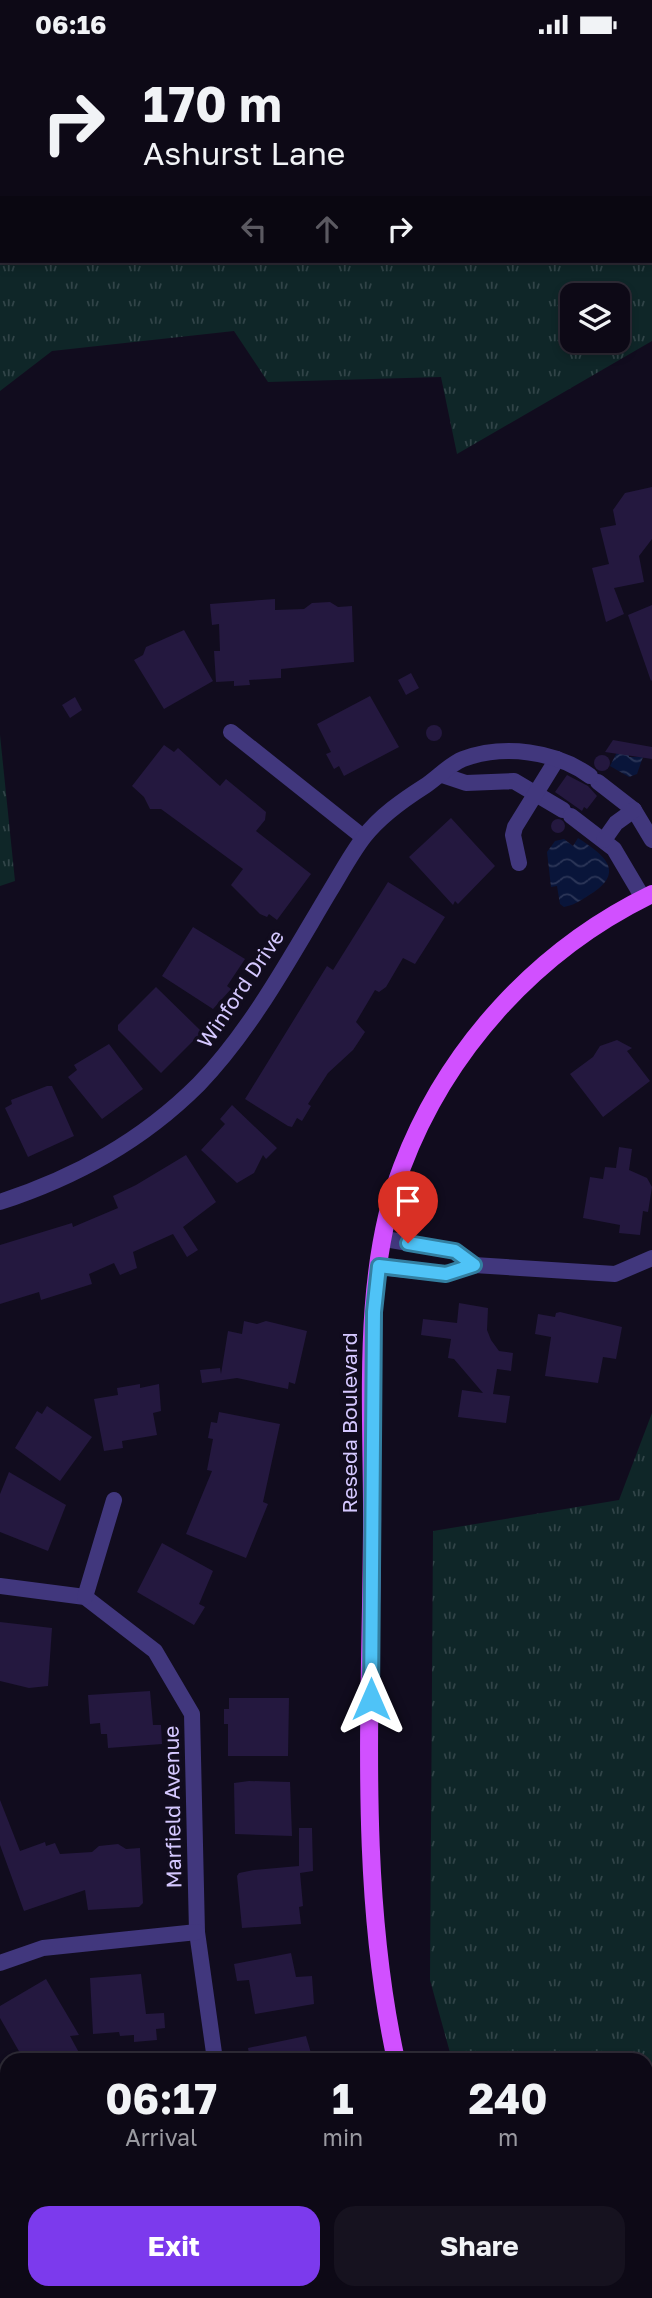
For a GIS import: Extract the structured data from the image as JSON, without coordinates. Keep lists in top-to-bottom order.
{
  "streets": {
    "main road": ["Reseda Boulevard"],
    "street": ["Winford Drive", "Marfield Avenue"]
  },
  "page": {
    "status": "06:16",
    "turn": ["170 m", "Ashurst Lane"],
    "eta": [
      "06:17",
      "Arrival",
      "1",
      "min",
      "240",
      "m"
    ],
    "buttons": ["Exit", "Share"]
  }
}
